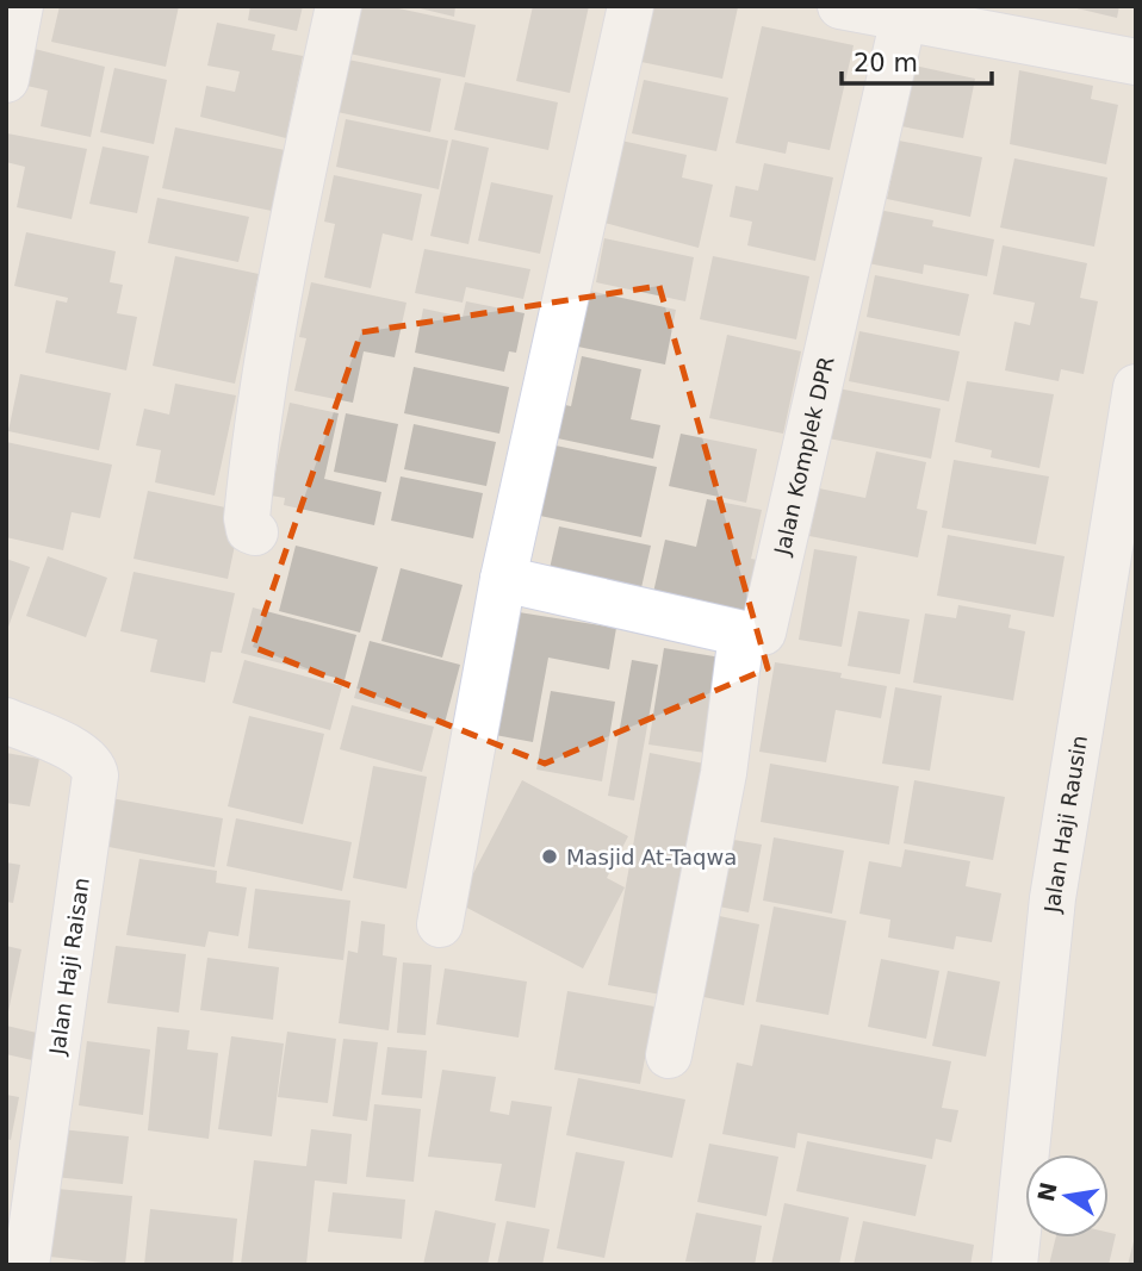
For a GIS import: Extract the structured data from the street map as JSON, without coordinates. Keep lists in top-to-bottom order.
{
  "streets": {
    "street": ["Jalan Komplek DPR", "Jalan Haji Rausin", "Jalan Haji Raisan"]
  },
  "places": ["Masjid At-Taqwa"],
  "scale_bar": "20 m",
  "north": "left"
}
